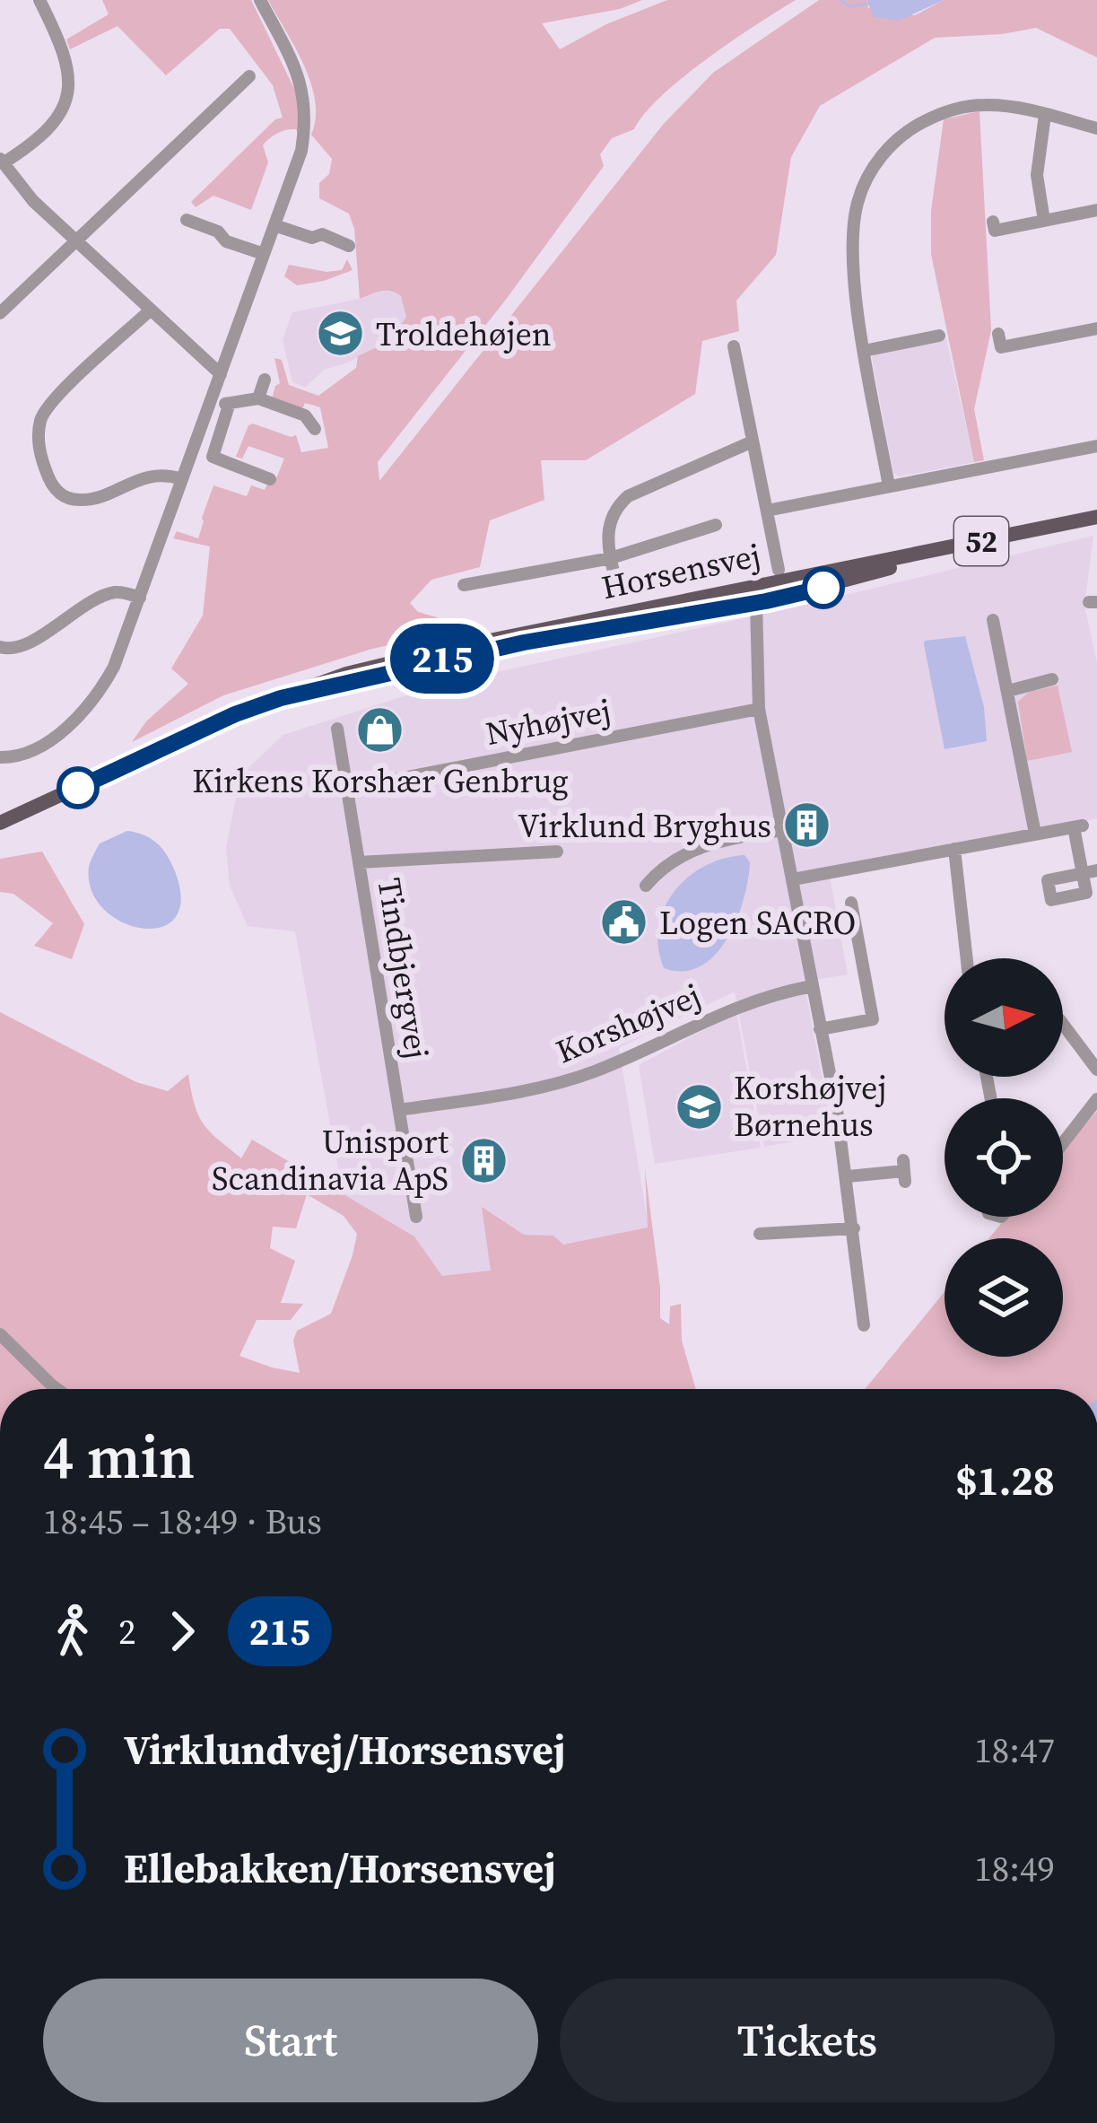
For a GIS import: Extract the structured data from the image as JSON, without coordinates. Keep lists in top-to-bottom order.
{
  "streets": {
    "main road": ["52", "Horsensvej"],
    "street": ["Nyhøjvej", "Tindbjergvej", "Korshøjvej"]
  },
  "crossings": [
    ["52", "Horsensvej"],
    ["Nyhøjvej", "Tindbjergvej"],
    ["Tindbjergvej", "Korshøjvej"]
  ],
  "places": {
    "school or university": ["Troldehøjen", "Korshøjvej Børnehus"],
    "shop": ["Kirkens Korshær Genbrug"],
    "building": ["Virklund Bryghus", "Unisport Scandinavia ApS"],
    "public building": ["Logen SACRO"]
  },
  "lines": ["bus line 215"],
  "north": "right",
  "page": {
    "on_map": "215",
    "heading": ["4 min", "18:45 – 18:49 · Bus", "$1.28"],
    "legs": ["2", "215"],
    "list": [
      {
        "name": "Virklundvej/Horsensvej",
        "value": "18:47"
      },
      {
        "name": "Ellebakken/Horsensvej",
        "value": "18:49"
      }
    ],
    "buttons": ["Start", "Tickets"]
  }
}
